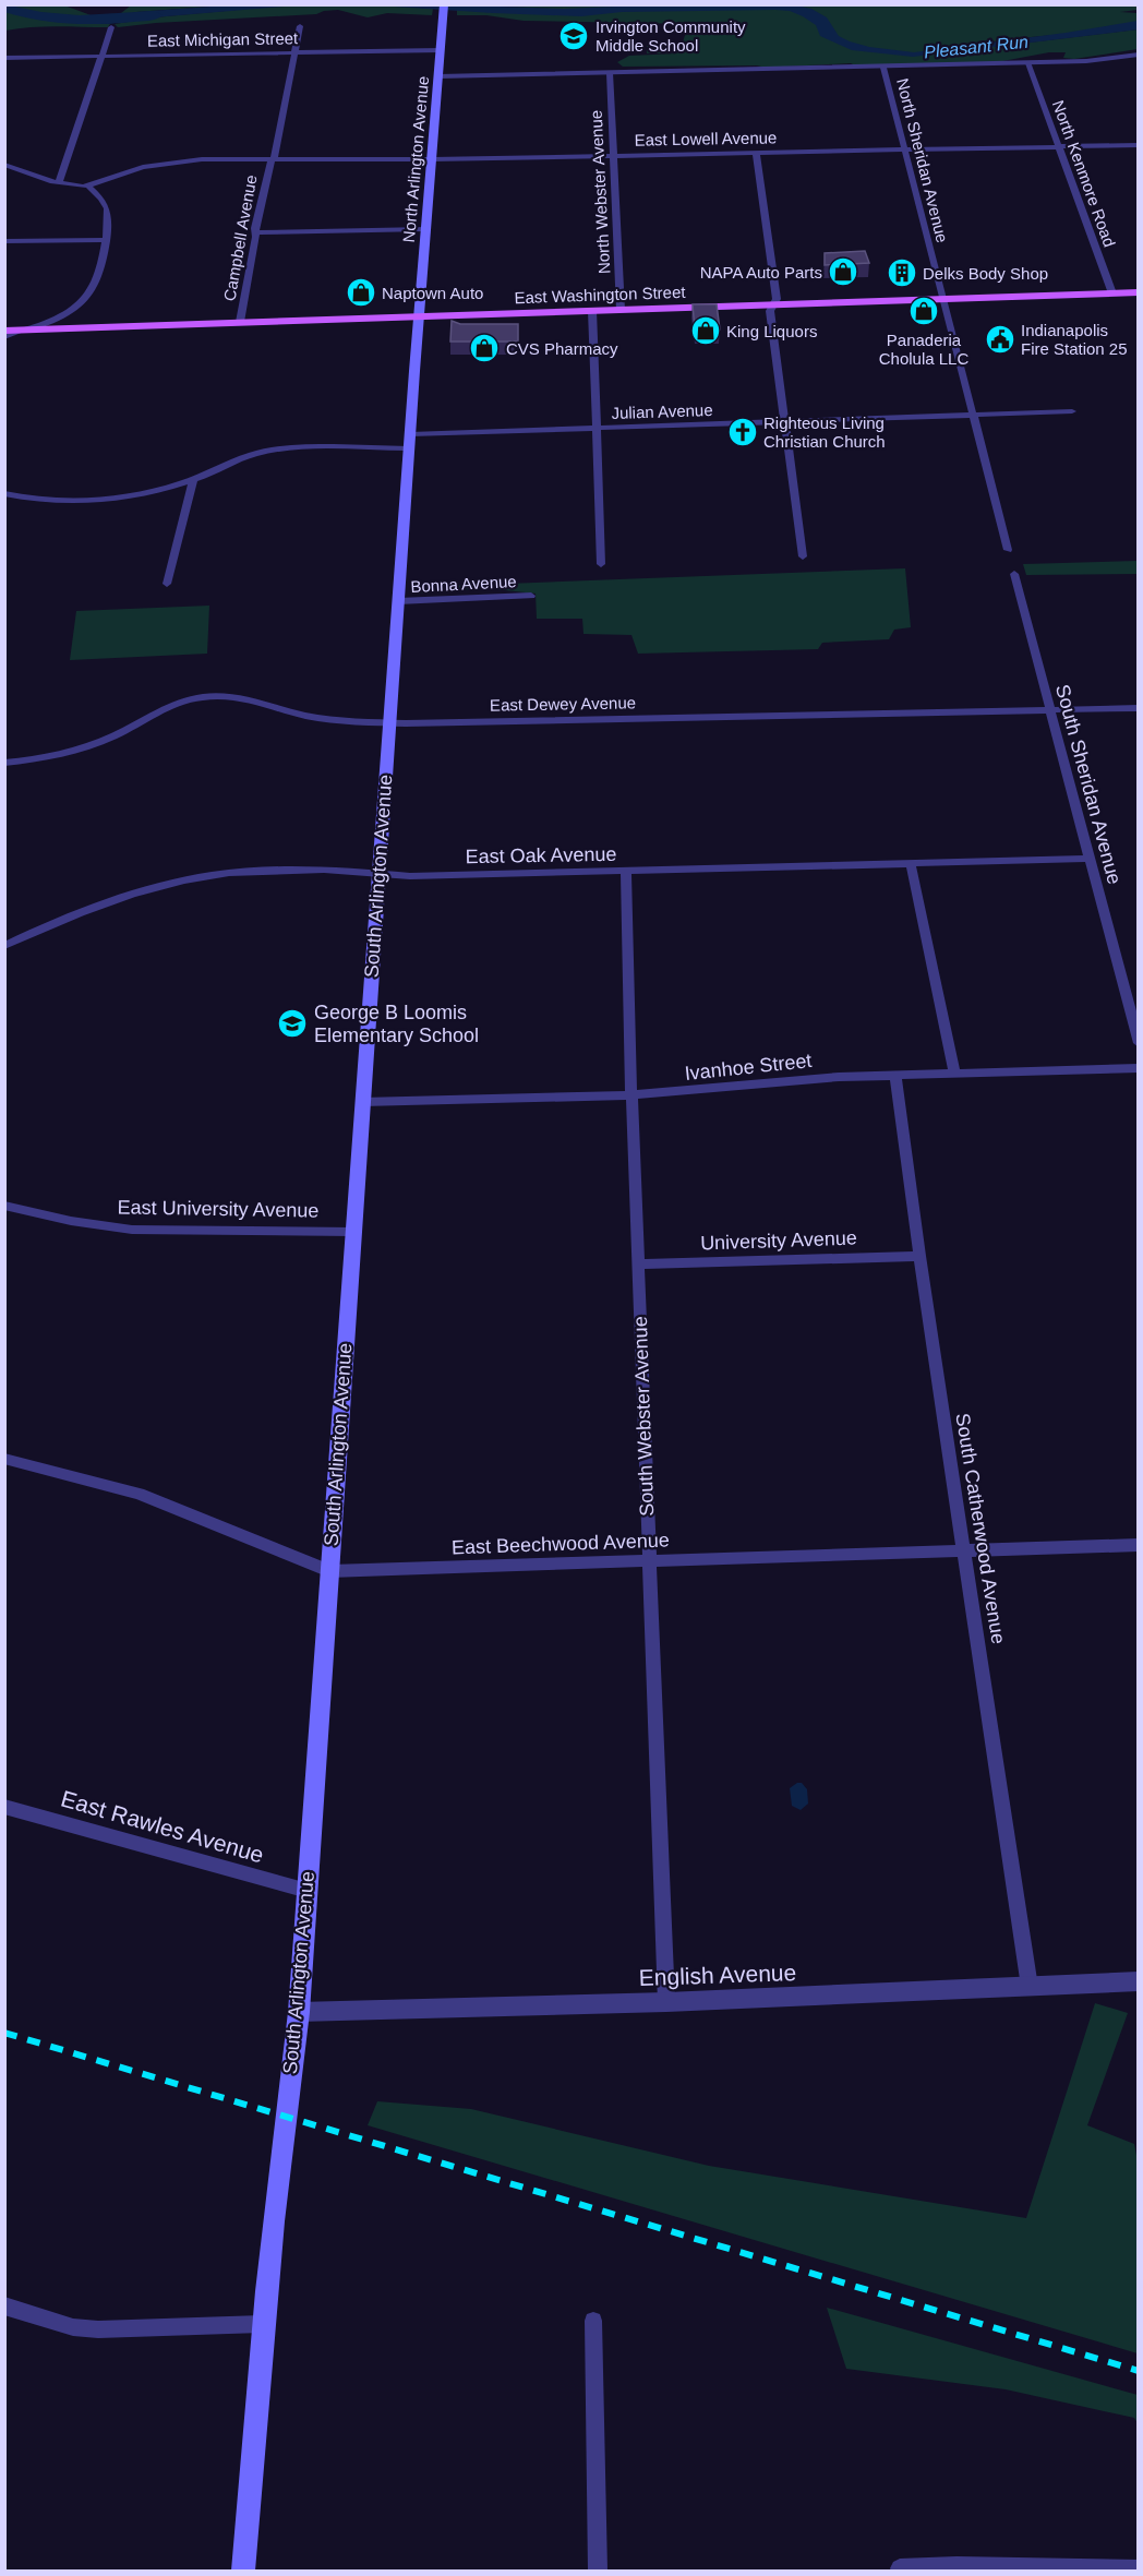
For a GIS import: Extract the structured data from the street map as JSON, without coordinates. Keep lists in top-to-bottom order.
{
  "streets": {
    "main road": ["North Arlington Avenue", "East Washington Street", "South Arlington Avenue"],
    "street": [
      "East Michigan Street",
      "East Lowell Avenue",
      "North Sheridan Avenue",
      "North Kenmore Road",
      "North Webster Avenue",
      "Campbell Avenue",
      "Julian Avenue",
      "Bonna Avenue",
      "East Dewey Avenue",
      "South Sheridan Avenue",
      "East Oak Avenue",
      "Ivanhoe Street",
      "East University Avenue",
      "University Avenue",
      "South Webster Avenue",
      "South Catherwood Avenue",
      "East Beechwood Avenue",
      "East Rawles Avenue",
      "English Avenue"
    ]
  },
  "crossings": [
    ["East Michigan Street", "North Arlington Avenue"],
    ["East Michigan Street", "Campbell Avenue"],
    ["East Lowell Avenue", "North Arlington Avenue"],
    ["East Lowell Avenue", "North Sheridan Avenue"],
    ["East Lowell Avenue", "North Kenmore Road"],
    ["East Lowell Avenue", "North Webster Avenue"],
    ["East Lowell Avenue", "Campbell Avenue"],
    ["North Arlington Avenue", "East Washington Street"],
    ["North Arlington Avenue", "South Arlington Avenue"],
    ["North Sheridan Avenue", "East Washington Street"],
    ["North Kenmore Road", "East Washington Street"],
    ["North Webster Avenue", "East Washington Street"],
    ["Campbell Avenue", "East Washington Street"],
    ["East Washington Street", "South Arlington Avenue"],
    ["Julian Avenue", "South Arlington Avenue"],
    ["Bonna Avenue", "South Arlington Avenue"],
    ["East Dewey Avenue", "South Sheridan Avenue"],
    ["East Dewey Avenue", "South Arlington Avenue"],
    ["South Sheridan Avenue", "East Oak Avenue"],
    ["East Oak Avenue", "South Arlington Avenue"],
    ["East Oak Avenue", "South Webster Avenue"],
    ["South Arlington Avenue", "Ivanhoe Street"],
    ["South Arlington Avenue", "East University Avenue"],
    ["South Arlington Avenue", "East Beechwood Avenue"],
    ["South Arlington Avenue", "East Rawles Avenue"],
    ["South Arlington Avenue", "English Avenue"],
    ["Ivanhoe Street", "South Webster Avenue"],
    ["Ivanhoe Street", "South Catherwood Avenue"],
    ["University Avenue", "South Webster Avenue"],
    ["University Avenue", "South Catherwood Avenue"],
    ["South Webster Avenue", "East Beechwood Avenue"],
    ["South Webster Avenue", "English Avenue"],
    ["South Catherwood Avenue", "East Beechwood Avenue"],
    ["South Catherwood Avenue", "English Avenue"]
  ],
  "water": ["Pleasant Run"],
  "places": {
    "school or university": ["Irvington Community Middle School", "George B Loomis Elementary School"],
    "shop": [
      "NAPA Auto Parts",
      "Naptown Auto",
      "Panaderia Cholula LLC",
      "King Liquors",
      "CVS Pharmacy"
    ],
    "building": ["Delks Body Shop"],
    "public building": ["Indianapolis Fire Station 25"],
    "church": ["Righteous Living Christian Church"]
  }
}
